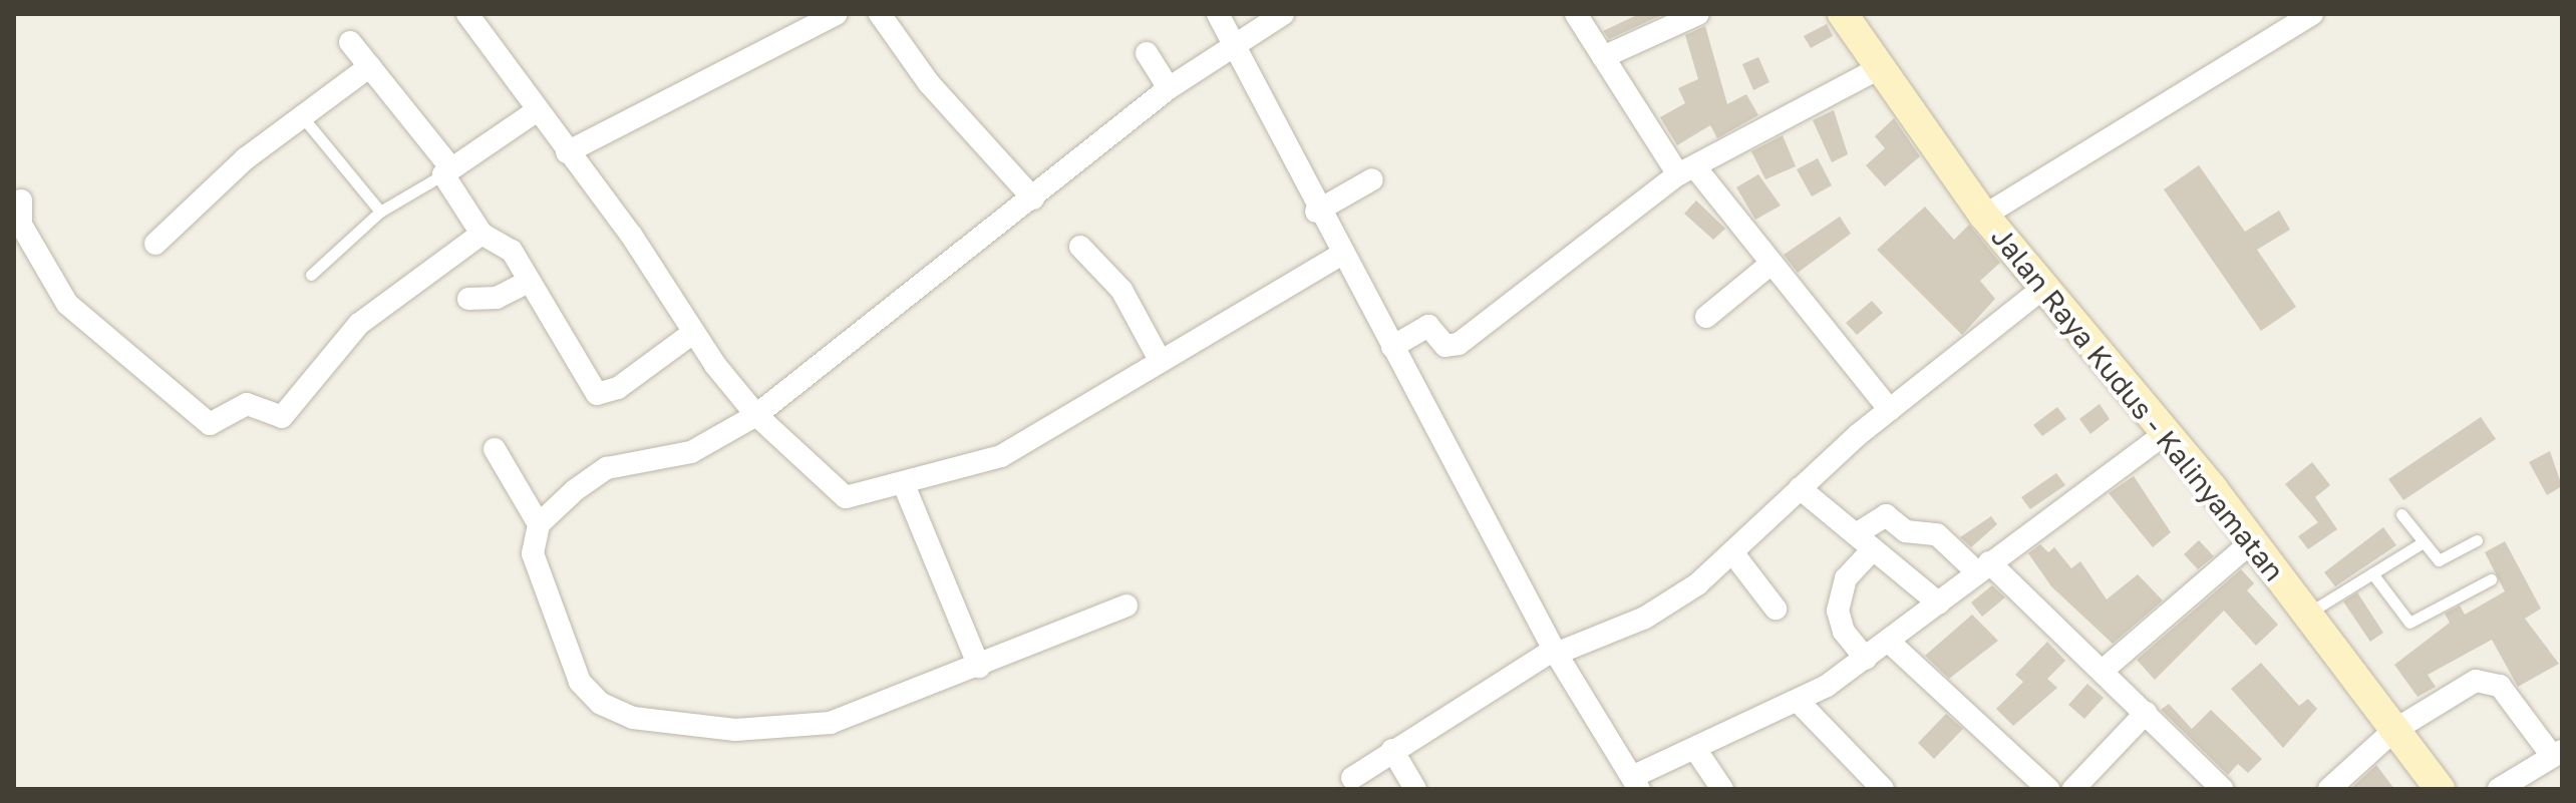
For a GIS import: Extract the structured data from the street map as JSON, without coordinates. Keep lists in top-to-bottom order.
{
  "streets": {
    "main road": ["Jalan Raya Kudus - Kalinyamatan"]
  }
}
